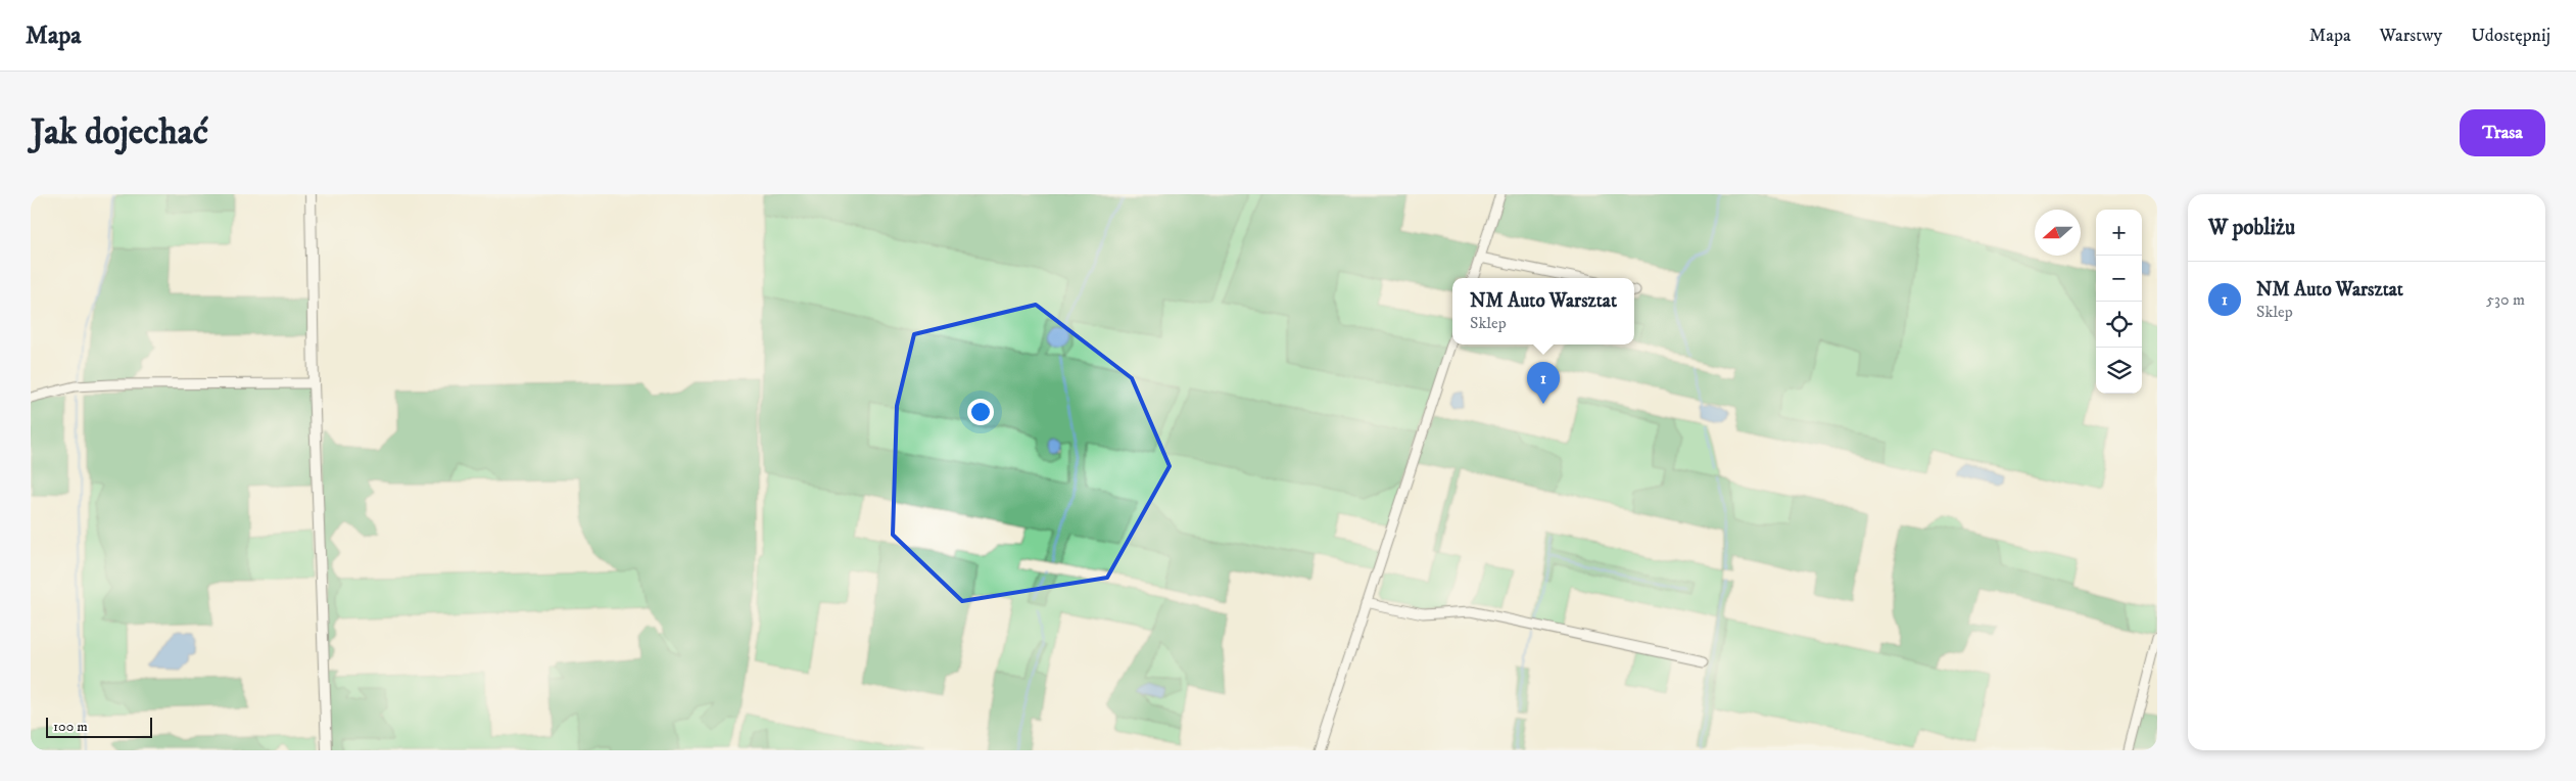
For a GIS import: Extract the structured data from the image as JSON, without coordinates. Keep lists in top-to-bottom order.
{
  "scale_bar": "100 m",
  "north": "left",
  "page": {
    "header": "Mapa",
    "nav": ["Mapa", "Warstwy", "Udostępnij"],
    "buttons": "Trasa",
    "title": "Jak dojechać",
    "heading": "W pobliżu",
    "map_buttons": ["+", "−"],
    "list": [
      {
        "mark": "1",
        "name": "NM Auto Warsztat",
        "note": "Sklep",
        "value": "530 m"
      }
    ],
    "popup": ["NM Auto Warsztat", "Sklep"],
    "pins": "1",
    "scale": "100 m"
  }
}
